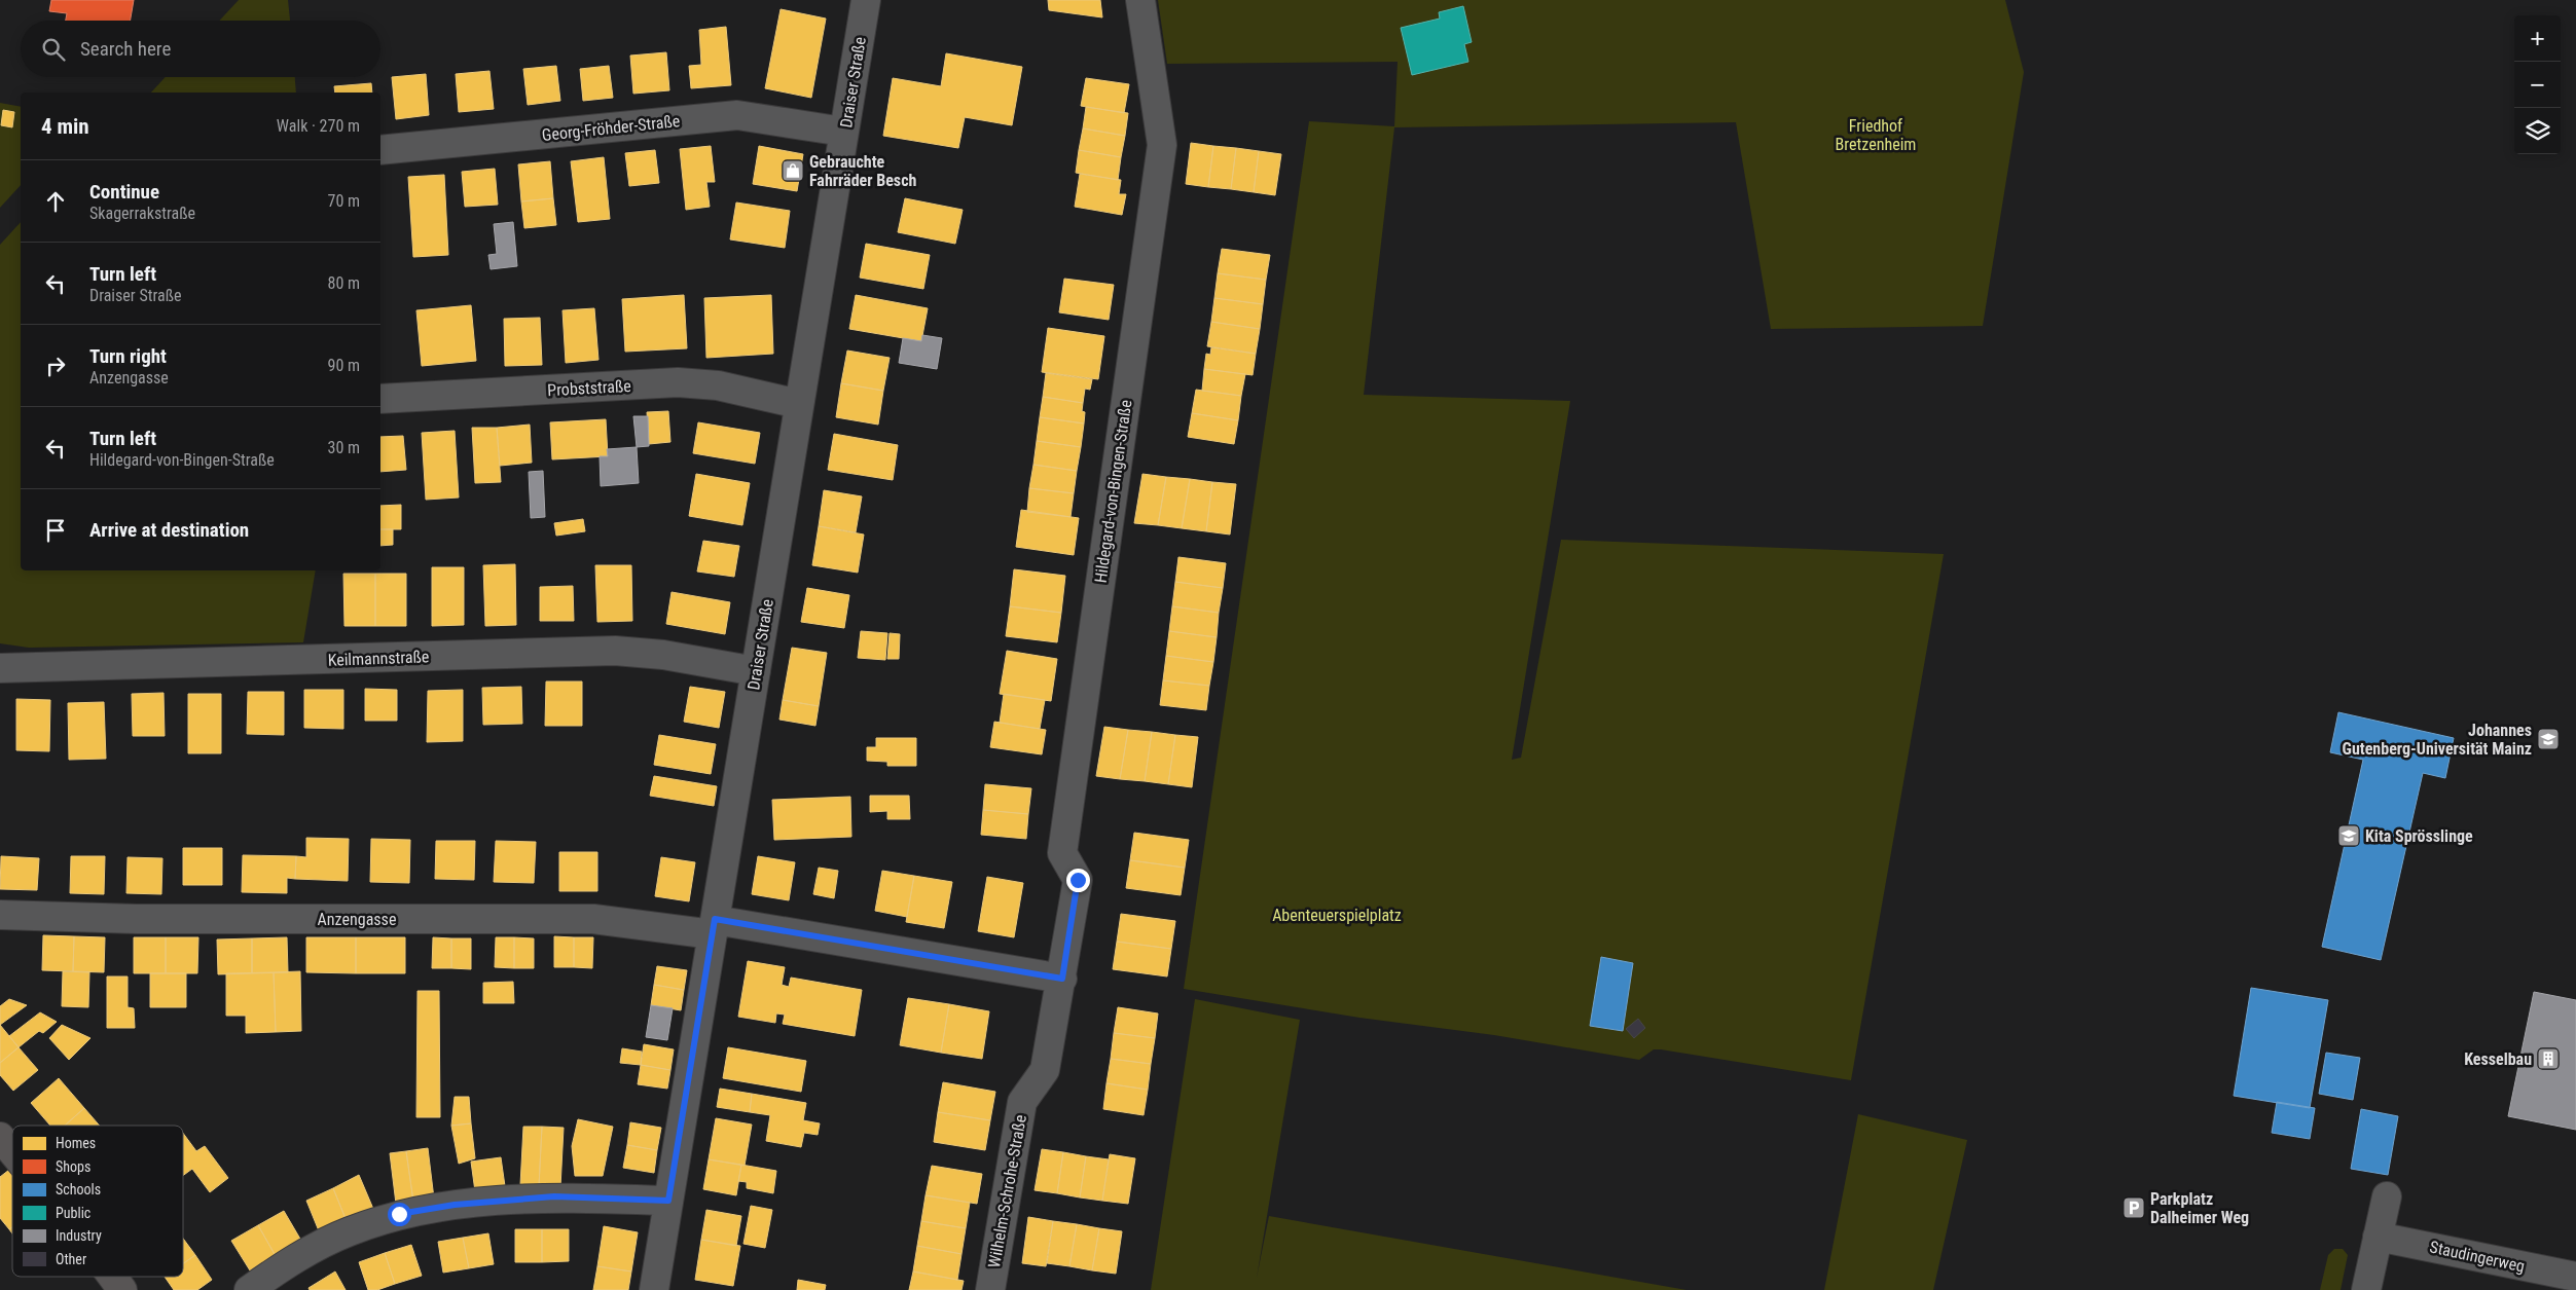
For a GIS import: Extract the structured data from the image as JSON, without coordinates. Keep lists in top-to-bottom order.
{
  "streets": {
    "street": [
      "Draiser Straße",
      "Georg-Fröhder-Straße",
      "Probststraße",
      "Hildegard-von-Bingen-Straße",
      "Keilmannstraße",
      "Anzengasse",
      "Wilhelm-Schrohe-Straße",
      "Staudingerweg"
    ]
  },
  "crossings": [
    ["Draiser Straße", "Georg-Fröhder-Straße"],
    ["Draiser Straße", "Probststraße"],
    ["Draiser Straße", "Keilmannstraße"],
    ["Draiser Straße", "Anzengasse"],
    ["Hildegard-von-Bingen-Straße", "Anzengasse"],
    ["Hildegard-von-Bingen-Straße", "Wilhelm-Schrohe-Straße"],
    ["Anzengasse", "Wilhelm-Schrohe-Straße"]
  ],
  "parks": ["Friedhof Bretzenheim", "Abenteuerspielplatz"],
  "places": {
    "shop": ["Gebrauchte Fahrräder Besch"],
    "school or university": ["Johannes Gutenberg-Universität Mainz", "Kita Sprösslinge"],
    "building": ["Kesselbau"],
    "parking": ["Parkplatz Dalheimer Weg"]
  },
  "legend": [
    "Homes",
    "Shops",
    "Schools",
    "Public",
    "Industry",
    "Other"
  ],
  "page": {
    "map_buttons": ["+", "−"],
    "search": "Search here",
    "heading": ["4 min", "Walk · 270 m"],
    "list": [
      ["Continue", "Skagerrakstraße", "70 m"],
      ["Turn left", "Draiser Straße", "80 m"],
      ["Turn right", "Anzengasse", "90 m"],
      ["Turn left", "Hildegard-von-Bingen-Straße", "30 m"],
      "Arrive at destination"
    ]
  }
}
